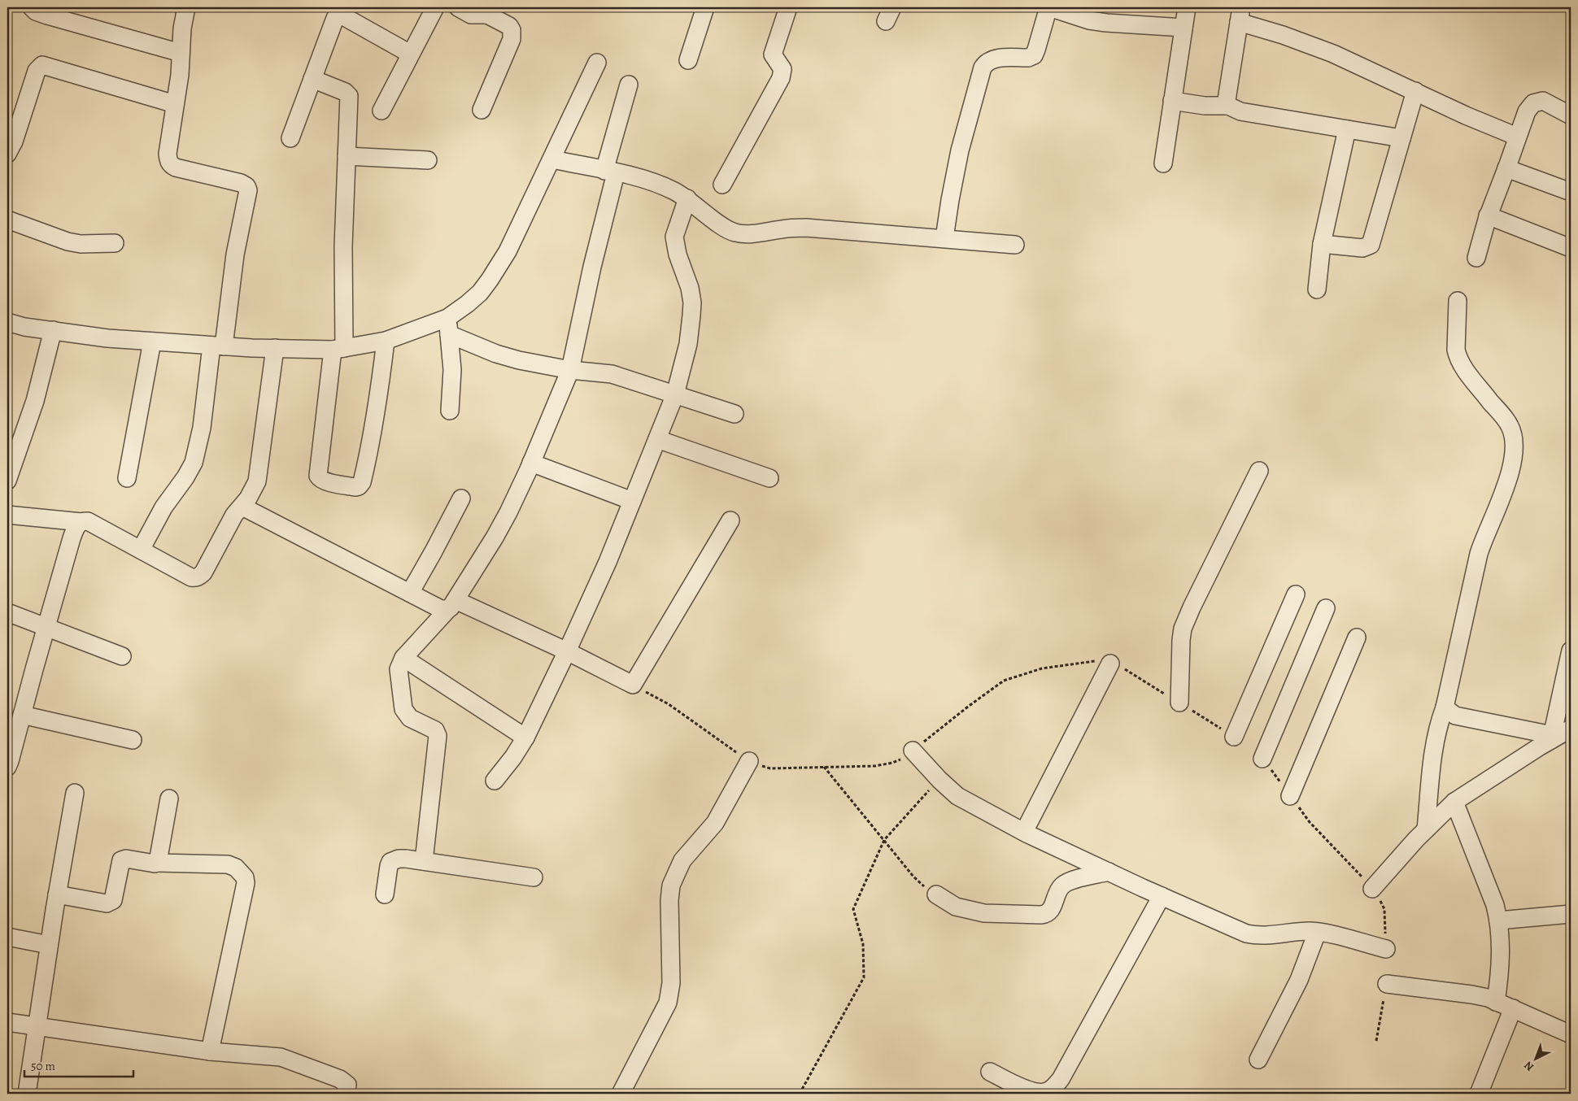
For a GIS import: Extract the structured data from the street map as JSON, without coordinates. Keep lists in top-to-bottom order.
{
  "scale_bar": "50 m",
  "north": "bottom left"
}
